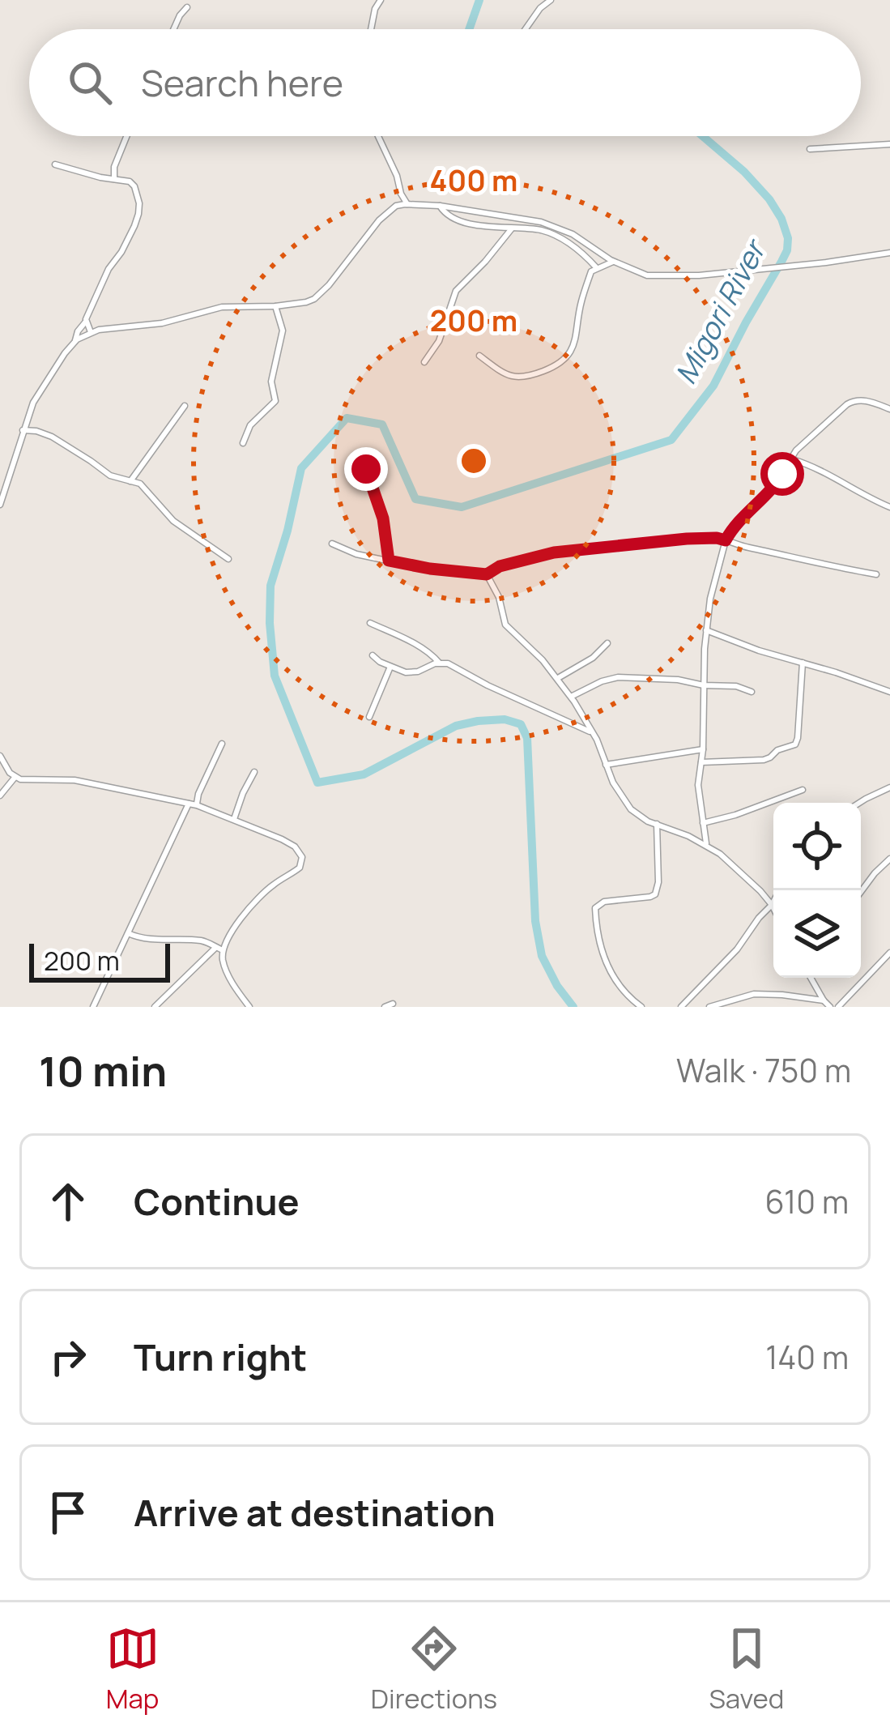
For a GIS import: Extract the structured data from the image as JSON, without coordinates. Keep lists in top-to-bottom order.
{
  "water": ["Migori River"],
  "scale_bar": "200 m",
  "page": {
    "search": "Search here",
    "scale": "200 m",
    "heading": ["10 min", "Walk · 750 m"],
    "list": [
      ["Continue", "610 m"],
      ["Turn right", "140 m"],
      "Arrive at destination"
    ],
    "nav": ["Map", "Directions", "Saved"]
  },
  "rings": ["400 m", "200 m"]
}
